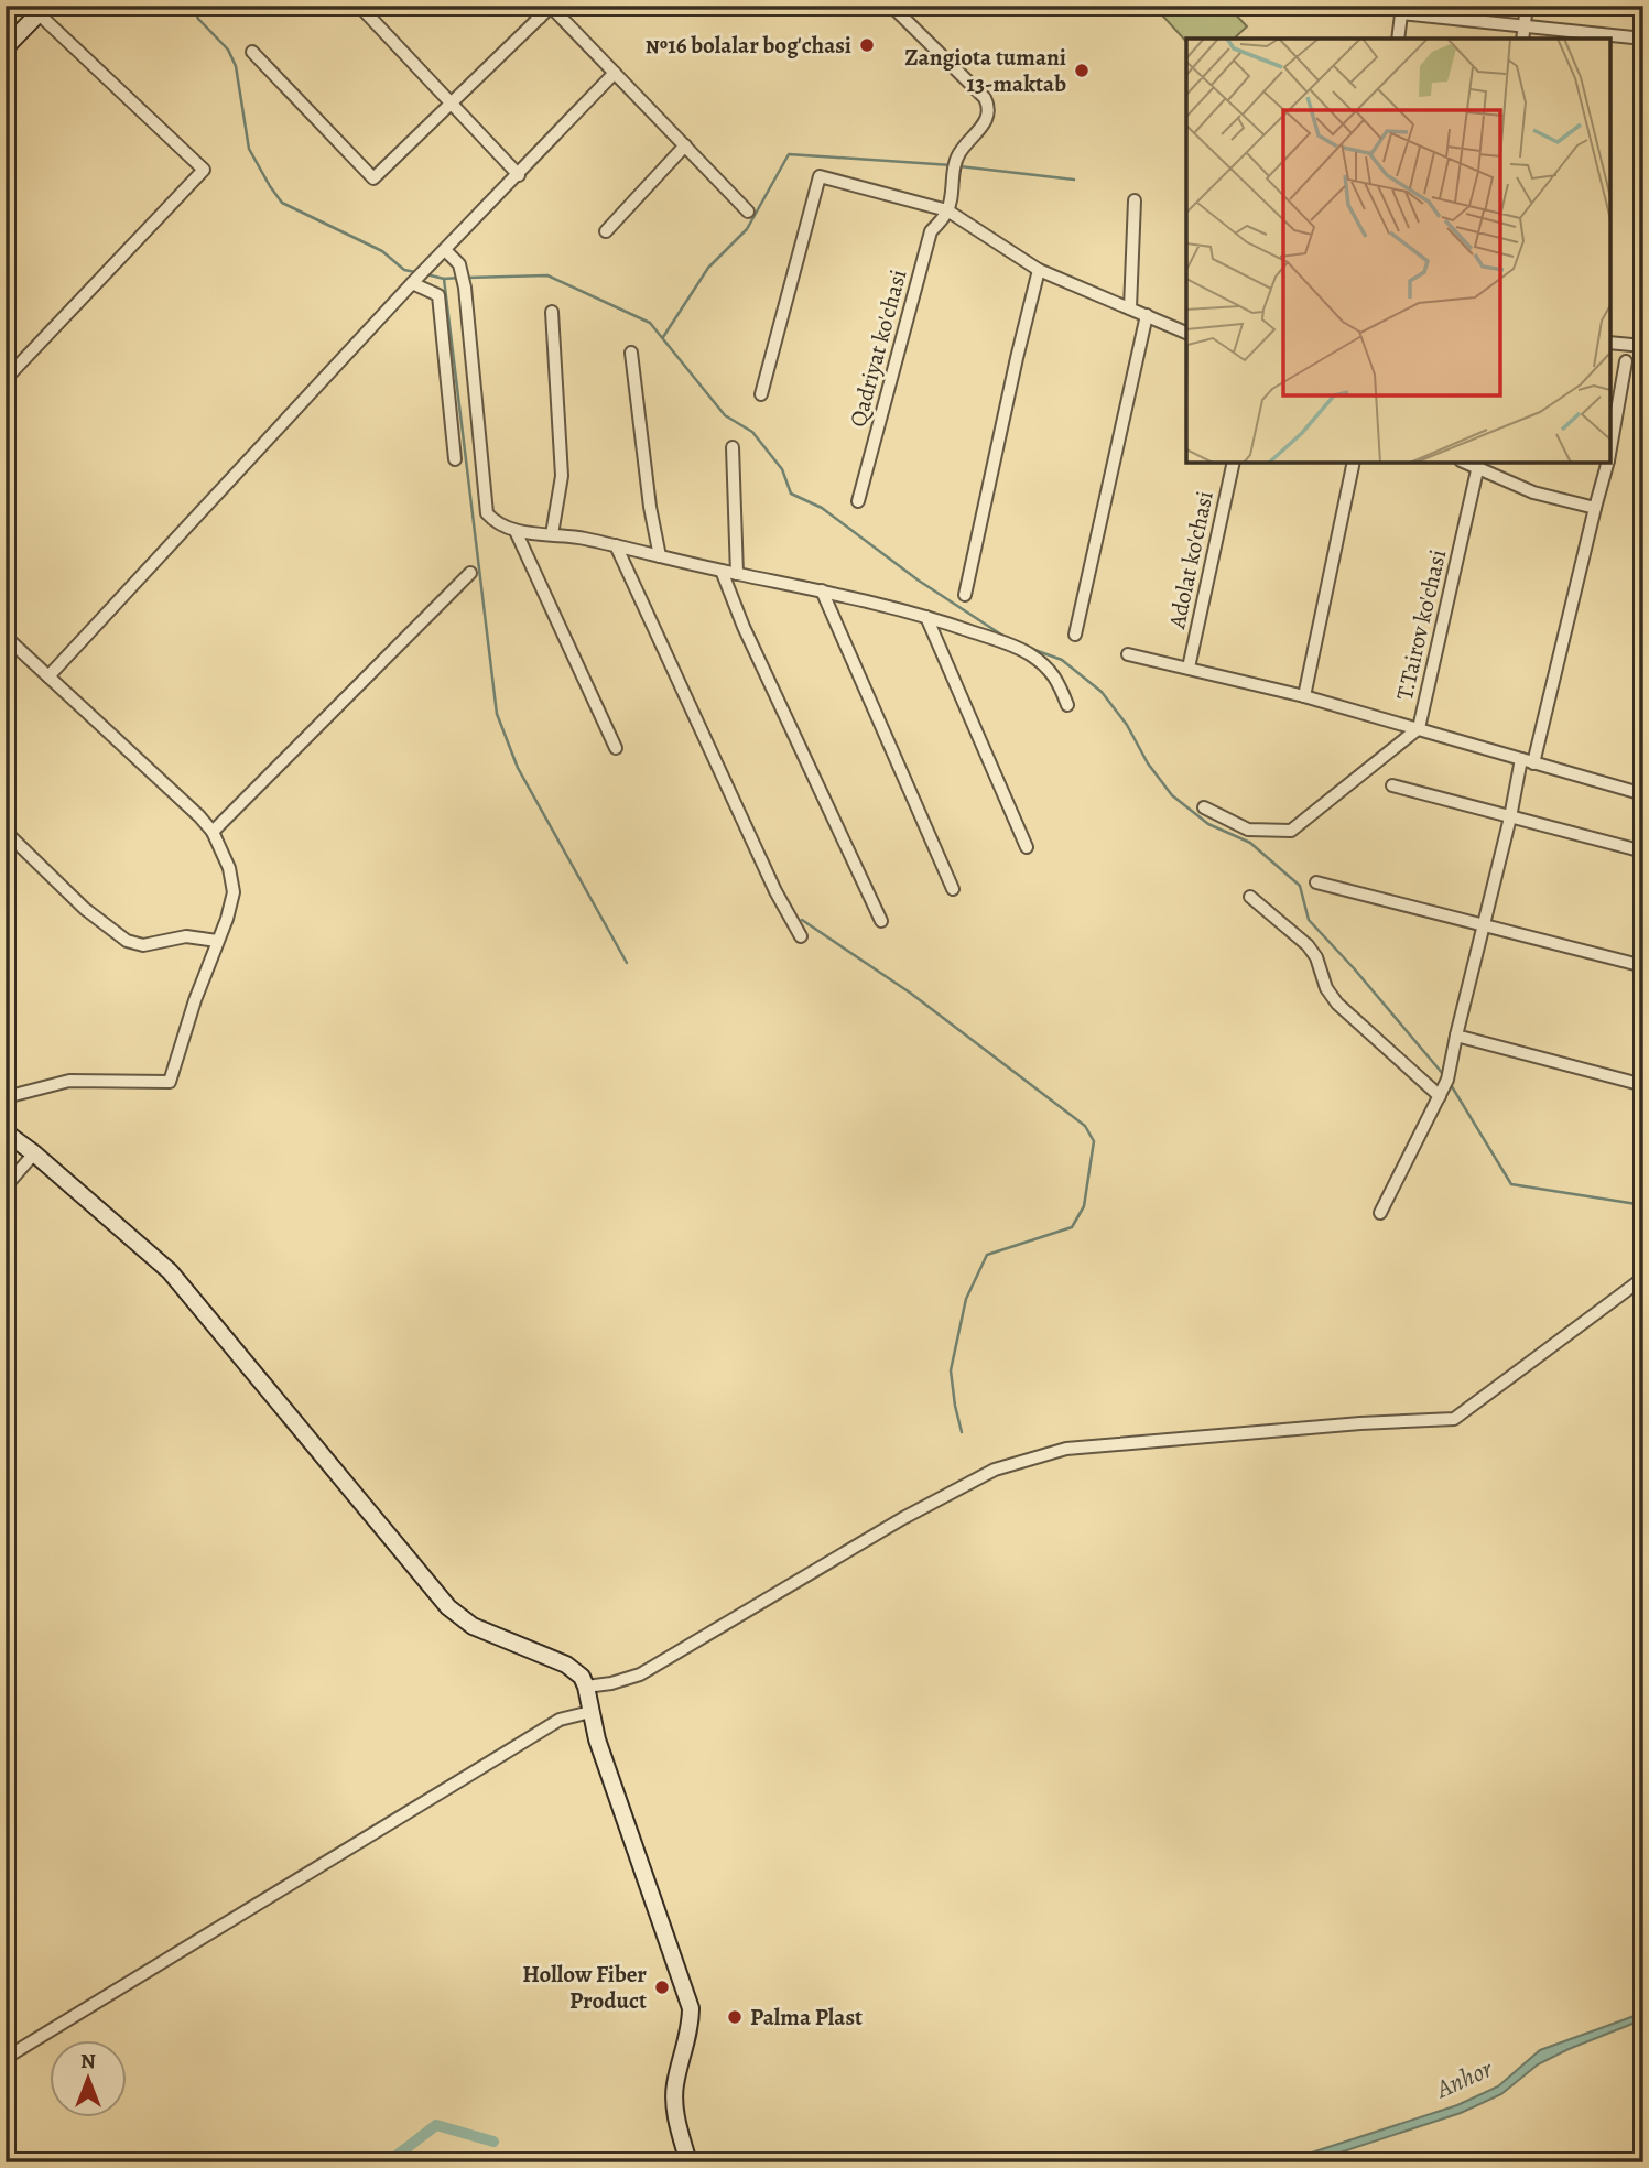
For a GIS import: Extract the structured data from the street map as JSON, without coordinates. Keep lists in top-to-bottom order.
{
  "streets": {
    "street": ["Qadriyat ko'chasi", "Adolat ko'chasi", "T.Tairov ko'chasi"]
  },
  "water": ["Anhor"],
  "places": [
    "№16 bolalar bog'chasi",
    "Zangiota tumani 13-maktab",
    "Hollow Fiber Product",
    "Palma Plast"
  ],
  "north": "top"
}
